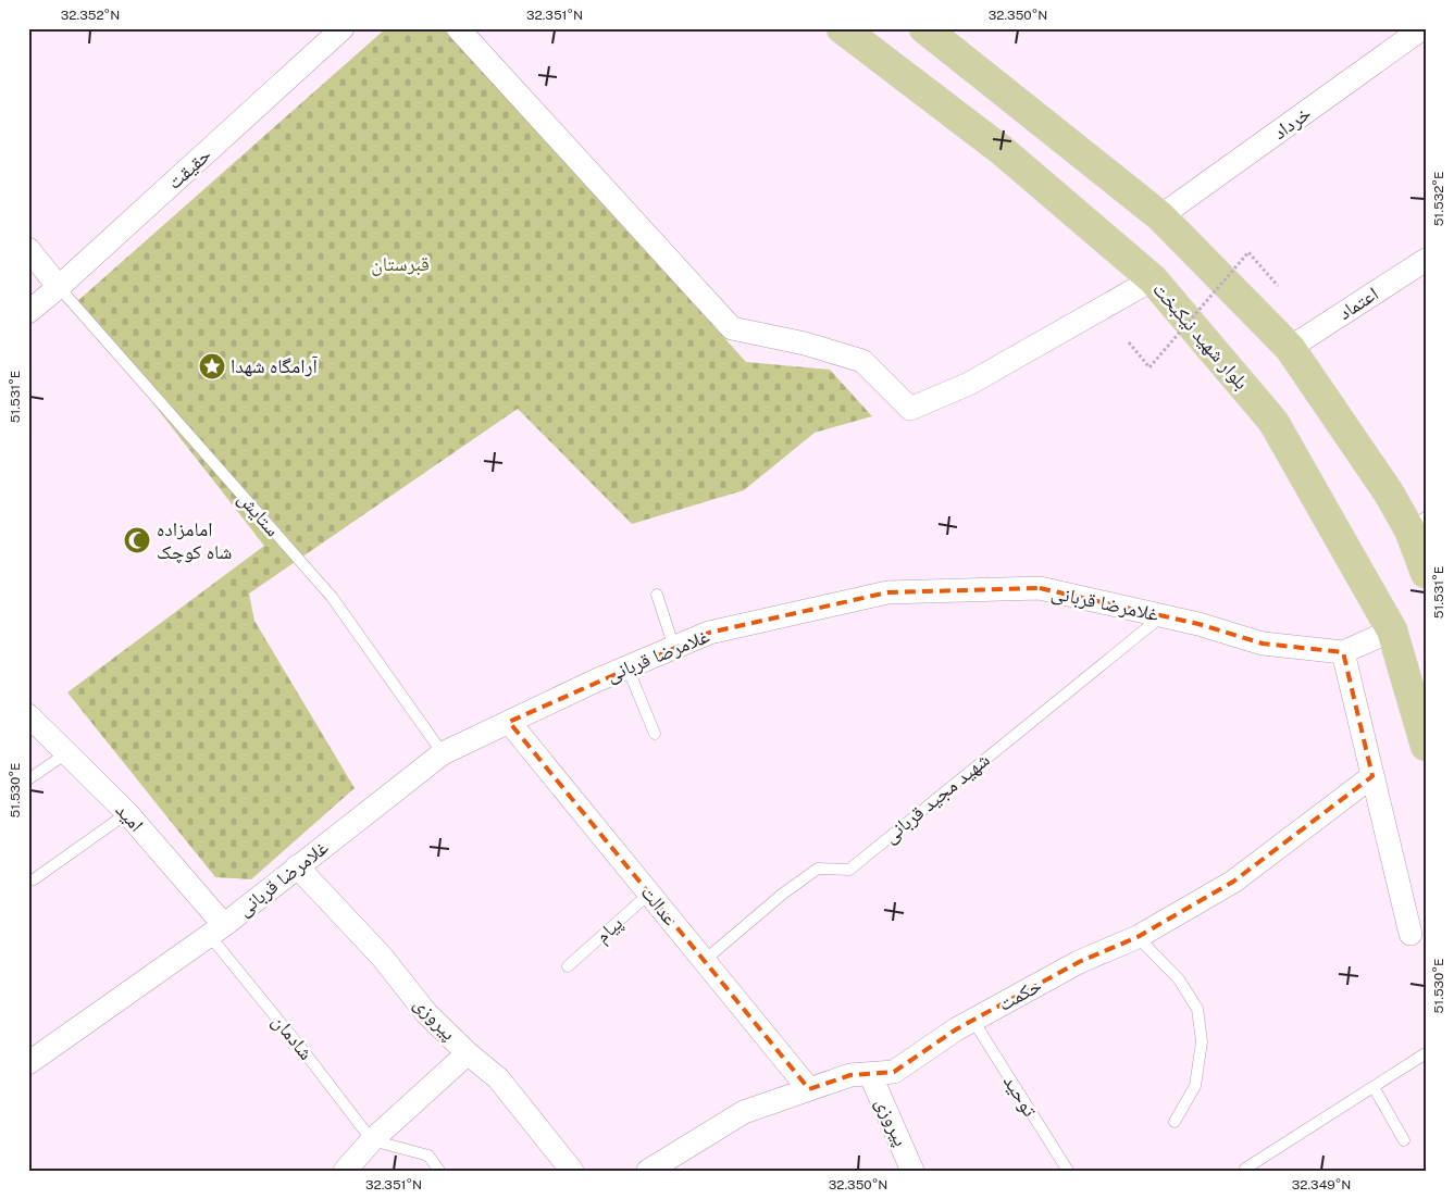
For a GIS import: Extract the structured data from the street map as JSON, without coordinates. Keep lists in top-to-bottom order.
{
  "streets": {
    "main road": ["بلوار شهید نیکبخت"],
    "street": [
      "خرداد",
      "حقیقت",
      "اعتماد",
      "غلامرضا قربانی",
      "امید",
      "عدالت",
      "حکمت",
      "پیروزی"
    ],
    "lane": [
      "ستایش",
      "شهید مجید قربانی",
      "پیام",
      "شادمان",
      "توحید"
    ]
  },
  "crossings": [
    ["حقیقت", "ستایش"],
    ["ستایش", "غلامرضا قربانی"],
    ["غلامرضا قربانی", "شهید مجید قربانی"],
    ["غلامرضا قربانی", "امید"],
    ["غلامرضا قربانی", "عدالت"],
    ["غلامرضا قربانی", "پیروزی"],
    ["غلامرضا قربانی", "شادمان"],
    ["شهید مجید قربانی", "عدالت"],
    ["امید", "شادمان"],
    ["عدالت", "پیام"],
    ["عدالت", "حکمت"],
    ["حکمت", "پیروزی"],
    ["حکمت", "توحید"]
  ],
  "parks": ["قبرستان"],
  "places": {
    "place": ["آرامگاه شهدا"],
    "mosque": ["امامزاده شاه کوچک"]
  },
  "coordinates": [
    "32.352°N",
    "32.351°N",
    "32.350°N",
    "51.532°E",
    "51.531°E",
    "51.530°E",
    "32.349°N"
  ]
}
